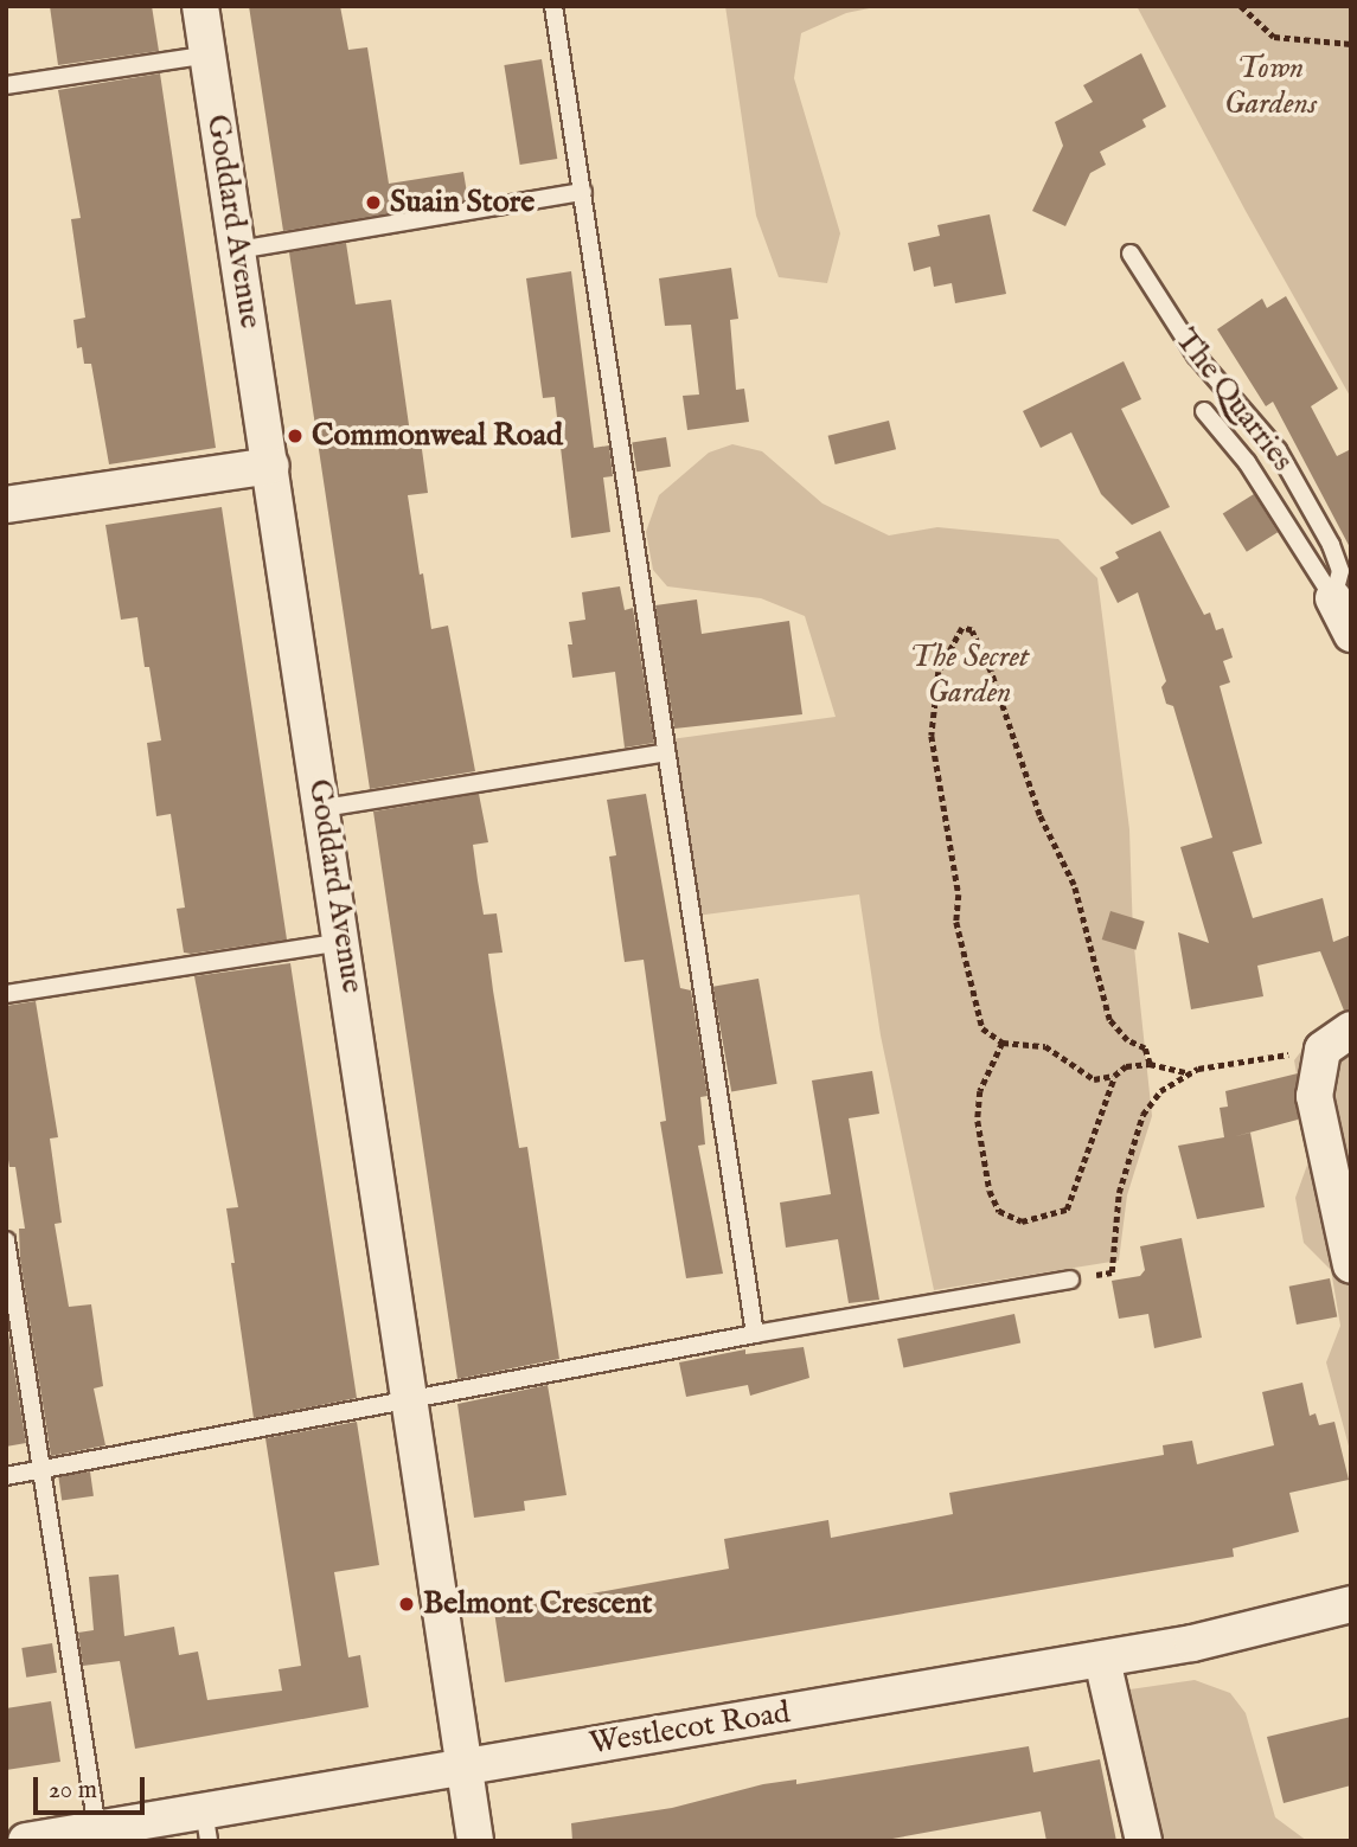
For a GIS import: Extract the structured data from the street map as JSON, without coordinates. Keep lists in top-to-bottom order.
{
  "streets": {
    "street": ["Goddard Avenue", "The Quarries", "Westlecot Road"]
  },
  "crossings": [
    ["Goddard Avenue", "Westlecot Road"]
  ],
  "parks": ["Town Gardens", "The Secret Garden"],
  "places": ["Suain Store", "Commonweal Road", "Belmont Crescent"],
  "scale_bar": "20 m"
}
